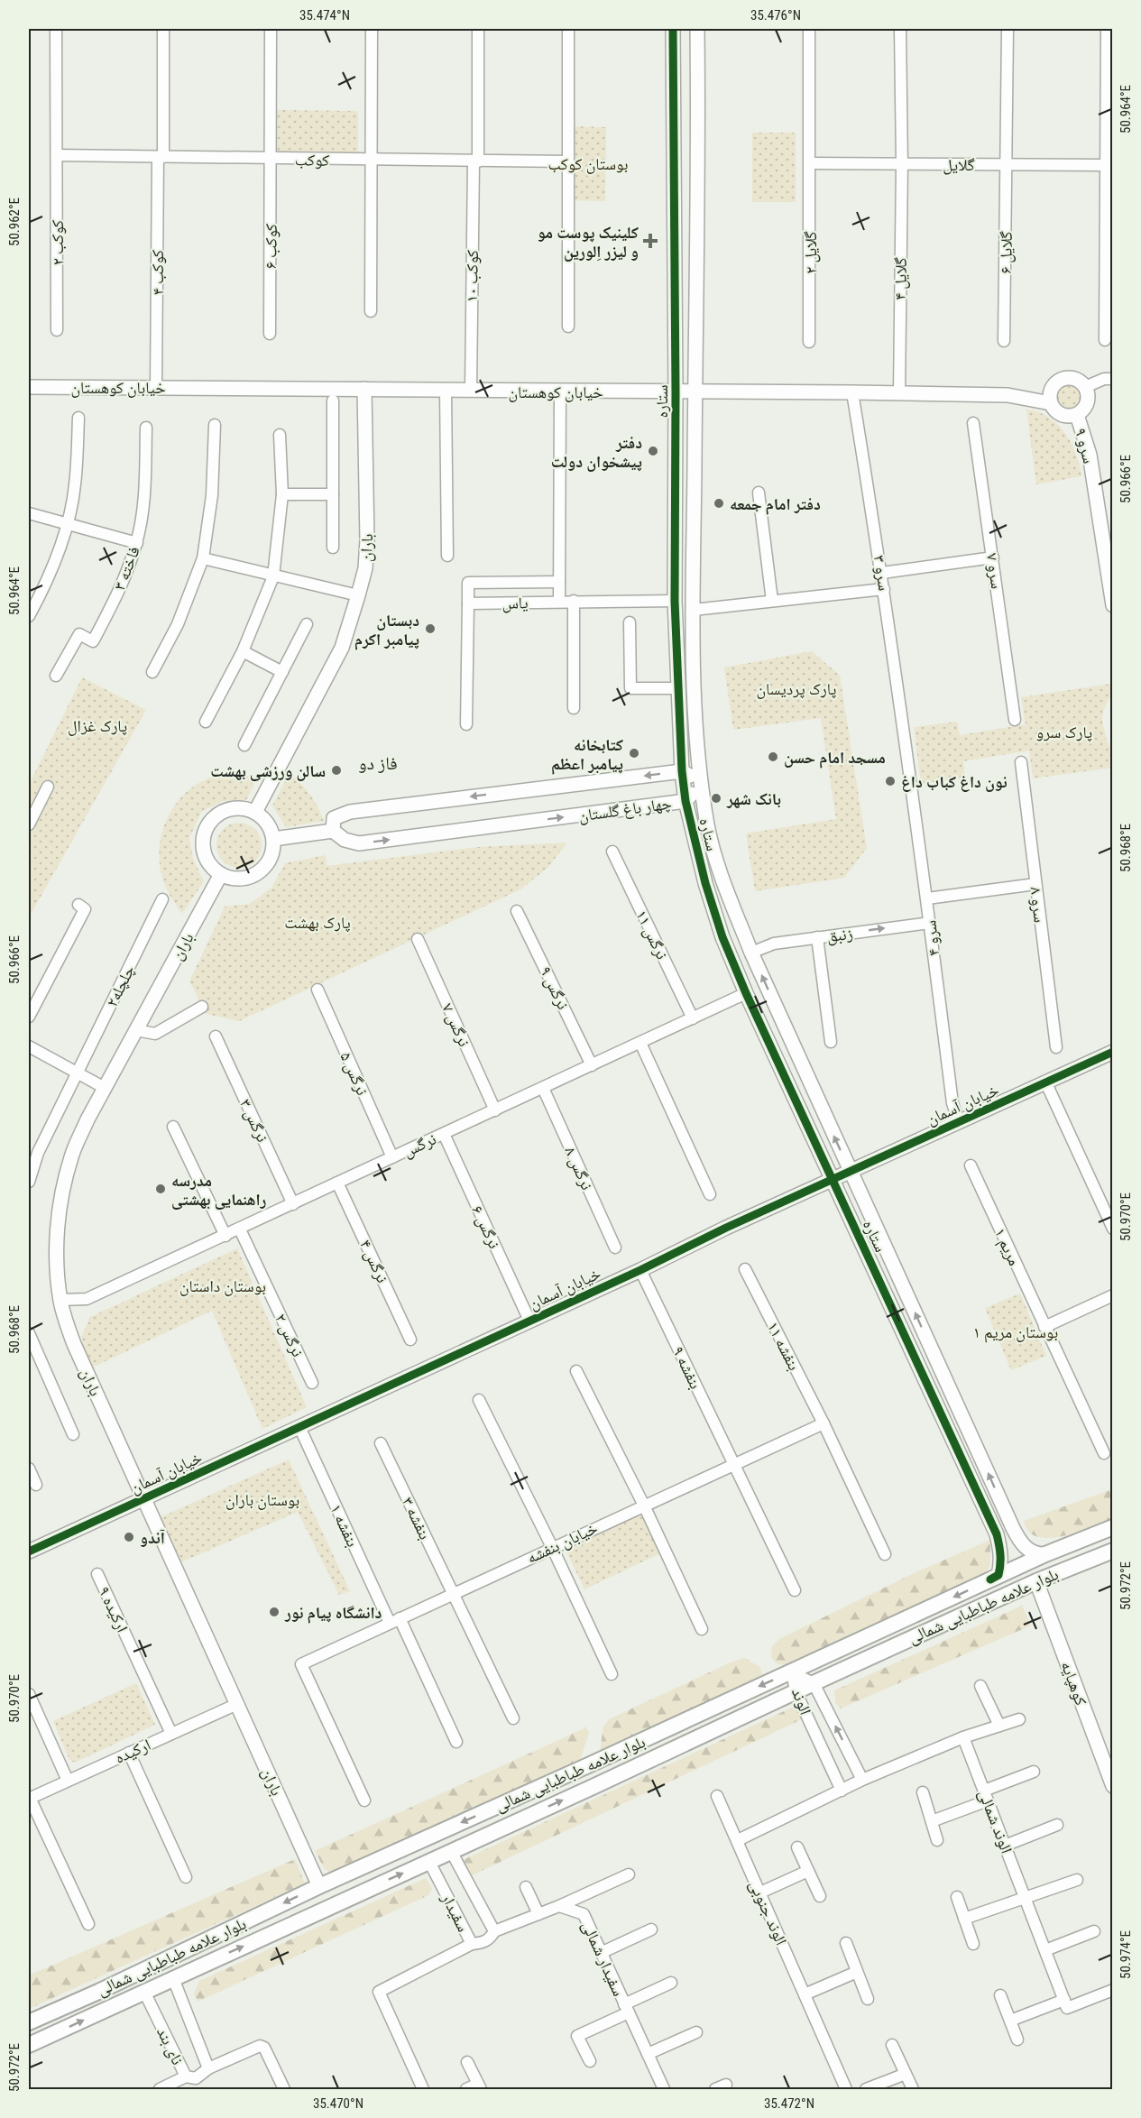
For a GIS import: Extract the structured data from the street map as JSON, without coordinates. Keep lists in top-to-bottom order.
{
  "streets": {
    "main road": ["بلوار علامه طباطبایی شمالی"],
    "street": [
      "کوکب",
      "گلایل",
      "کوکب ۲",
      "کوکب ۶",
      "گلایل ۲",
      "گلایل ۶",
      "کوکب ۴",
      "کوکب ۱۰",
      "گلایل ۴",
      "خیابان کوهستان",
      "ستاره",
      "سرو ۹",
      "باران",
      "فاخته ۳",
      "سرو ۷",
      "سرو ۳",
      "یاس",
      "چهار باغ گلستان",
      "سرو ۸",
      "نرگس ۱۱",
      "زنبق",
      "سرو ۴",
      "چلچله۲",
      "نرگس ۹",
      "نرگس ۷",
      "نرگس ۵",
      "خیابان آسمان",
      "نرگس ۳",
      "نرگس",
      "نرگس ۸",
      "نرگس ۶",
      "مریم ۱",
      "نرگس ۴",
      "نرگس ۲",
      "بنفشه ۱۱",
      "بنفشه ۹",
      "بنفشه ۳",
      "بنفشه ۱",
      "خیابان بنفشه",
      "ارکیده ۹",
      "کوهپایه",
      "الوند",
      "ارکیده",
      "الوند شمالی",
      "سفیدار",
      "الوند جنوبی",
      "سفیدار شمالی",
      "نای بند"
    ]
  },
  "crossings": [
    ["کوکب", "کوکب ۲"],
    ["کوکب", "کوکب ۶"],
    ["کوکب", "کوکب ۴"],
    ["کوکب", "کوکب ۱۰"],
    ["گلایل", "گلایل ۲"],
    ["گلایل", "گلایل ۶"],
    ["گلایل", "گلایل ۴"],
    ["کوکب ۴", "خیابان کوهستان"],
    ["کوکب ۱۰", "خیابان کوهستان"],
    ["گلایل ۴", "خیابان کوهستان"],
    ["خیابان کوهستان", "ستاره"],
    ["خیابان کوهستان", "سرو ۹"],
    ["خیابان کوهستان", "باران"],
    ["خیابان کوهستان", "سرو ۳"],
    ["ستاره", "یاس"],
    ["ستاره", "چهار باغ گلستان"],
    ["ستاره", "زنبق"],
    ["ستاره", "خیابان آسمان"],
    ["ستاره", "نرگس"],
    ["ستاره", "بلوار علامه طباطبایی شمالی"],
    ["باران", "خیابان آسمان"],
    ["باران", "نرگس"],
    ["باران", "بلوار علامه طباطبایی شمالی"],
    ["باران", "ارکیده"],
    ["سرو ۳", "سرو ۴"],
    ["نرگس ۱۱", "نرگس"],
    ["زنبق", "سرو ۴"],
    ["سرو ۴", "خیابان آسمان"],
    ["نرگس ۹", "نرگس"],
    ["نرگس ۷", "نرگس"],
    ["نرگس ۵", "نرگس"],
    ["خیابان آسمان", "نرگس ۶"],
    ["خیابان آسمان", "بنفشه ۹"],
    ["خیابان آسمان", "بنفشه ۱"],
    ["نرگس ۳", "نرگس"],
    ["نرگس", "نرگس ۸"],
    ["نرگس", "نرگس ۶"],
    ["نرگس", "نرگس ۴"],
    ["نرگس", "نرگس ۲"],
    ["بنفشه ۱۱", "خیابان بنفشه"],
    ["بنفشه ۹", "خیابان بنفشه"],
    ["بنفشه ۳", "خیابان بنفشه"],
    ["بنفشه ۱", "خیابان بنفشه"],
    ["بلوار علامه طباطبایی شمالی", "کوهپایه"],
    ["بلوار علامه طباطبایی شمالی", "الوند"],
    ["بلوار علامه طباطبایی شمالی", "سفیدار"],
    ["بلوار علامه طباطبایی شمالی", "نای بند"],
    ["ارکیده ۹", "ارکیده"]
  ],
  "one_way": ["زنبق"],
  "districts": ["فاز دو"],
  "parks": [
    "بوستان کوکب",
    "پارک پردیسان",
    "پارک غزال",
    "پارک سرو",
    "پارک بهشت",
    "بوستان داستان",
    "بوستان مریم ۱",
    "بوستان باران"
  ],
  "places": {
    "health": ["کلینیک پوست مو و لیزر اِلورین"],
    "other": [
      "دفتر پیشخوان دولت",
      "دفتر امام جمعه",
      "دبستان پیامبر اکرم",
      "کتابخانه پیامبر اعظم",
      "مسجد امام حسن",
      "سالن ورزشی بهشت",
      "نون داغ کباب داغ",
      "بانک شهر",
      "مدرسه راهنمایی بهشتی",
      "آندو",
      "دانشگاه پیام نور"
    ]
  },
  "coordinates": [
    "35.474°N",
    "35.476°N",
    "50.964°E",
    "50.962°E",
    "50.966°E",
    "50.968°E",
    "50.970°E",
    "50.972°E",
    "50.974°E",
    "35.470°N",
    "35.472°N"
  ]
}
